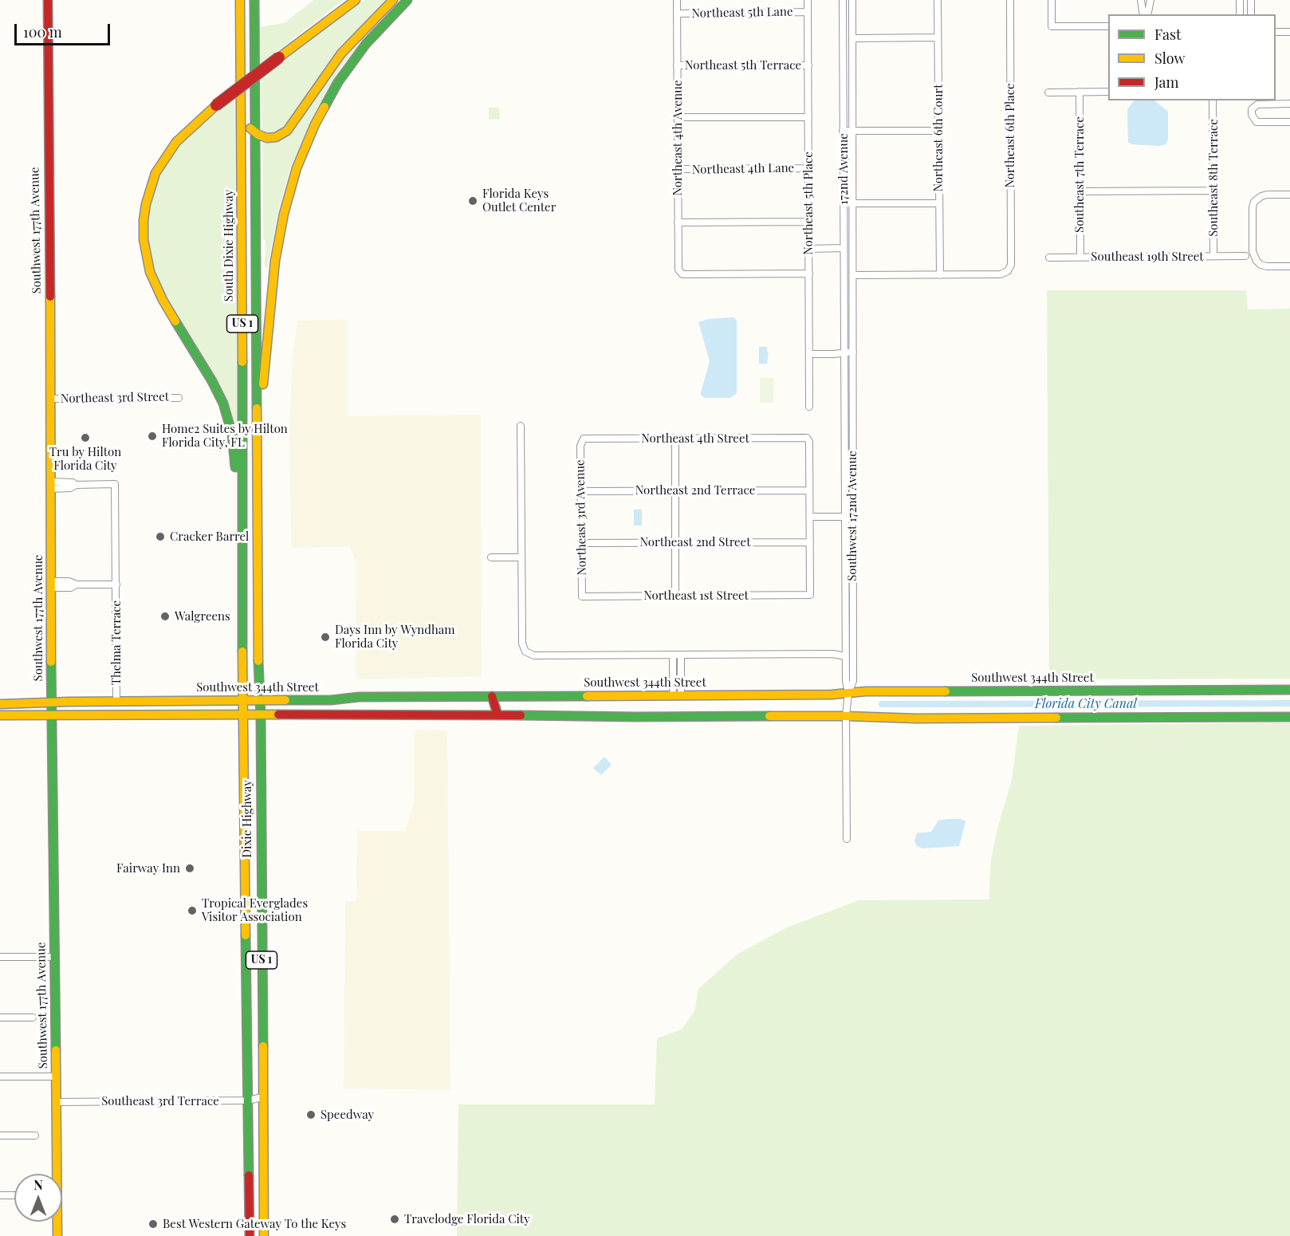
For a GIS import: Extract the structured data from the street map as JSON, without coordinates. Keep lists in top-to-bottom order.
{
  "streets": {
    "main road": [
      "Southwest 177th Avenue",
      "South Dixie Highway",
      "US 1",
      "Southwest 344th Street",
      "Dixie Highway"
    ],
    "street": [
      "Northeast 5th Lane",
      "Northeast 5th Terrace",
      "Northeast 6th Place",
      "Northeast 4th Avenue",
      "Northeast 6th Court",
      "Northeast 4th Lane",
      "172nd Avenue",
      "Southeast 7th Terrace",
      "Southeast 8th Terrace",
      "Northeast 5th Place",
      "Southeast 19th Street",
      "Northeast 3rd Street",
      "Northeast 4th Street",
      "Northeast 2nd Terrace",
      "Southwest 172nd Avenue",
      "Northeast 3rd Avenue",
      "Northeast 2nd Street",
      "Northeast 1st Street",
      "Thelma Terrace",
      "Southeast 3rd Terrace"
    ]
  },
  "crossings": [
    ["Northeast 5th Lane", "Northeast 4th Avenue"],
    ["Northeast 5th Lane", "Northeast 5th Place"],
    ["Northeast 5th Terrace", "Northeast 4th Avenue"],
    ["Northeast 5th Terrace", "Northeast 5th Place"],
    ["Northeast 6th Place", "Northeast 6th Court"],
    ["Northeast 4th Avenue", "Northeast 4th Lane"],
    ["Northeast 4th Avenue", "Northeast 5th Place"],
    ["Northeast 4th Lane", "Northeast 5th Place"],
    ["172nd Avenue", "Southwest 172nd Avenue"],
    ["Southeast 7th Terrace", "Southeast 19th Street"],
    ["Southeast 8th Terrace", "Southeast 19th Street"],
    ["Southwest 177th Avenue", "Northeast 3rd Street"],
    ["Southwest 177th Avenue", "Thelma Terrace"],
    ["Southwest 177th Avenue", "Southwest 344th Street"],
    ["Southwest 177th Avenue", "Southeast 3rd Terrace"],
    ["South Dixie Highway", "Dixie Highway"],
    ["US 1", "Dixie Highway"],
    ["Northeast 4th Street", "Northeast 2nd Terrace"],
    ["Northeast 4th Street", "Northeast 3rd Avenue"],
    ["Northeast 2nd Terrace", "Northeast 3rd Avenue"],
    ["Southwest 172nd Avenue", "Southwest 344th Street"],
    ["Northeast 3rd Avenue", "Northeast 2nd Street"],
    ["Northeast 3rd Avenue", "Northeast 1st Street"],
    ["Northeast 2nd Street", "Northeast 1st Street"],
    ["Thelma Terrace", "Southwest 344th Street"],
    ["Southwest 344th Street", "Dixie Highway"],
    ["Dixie Highway", "Southeast 3rd Terrace"]
  ],
  "water": ["Florida City Canal"],
  "places": [
    "Florida Keys Outlet Center",
    "Home2 Suites by Hilton Florida City, FL",
    "Tru by Hilton Florida City",
    "Cracker Barrel",
    "Walgreens",
    "Days Inn by Wyndham Florida City",
    "Fairway Inn",
    "Tropical Everglades Visitor Association",
    "Speedway",
    "Travelodge Florida City",
    "Best Western Gateway To the Keys"
  ],
  "legend": ["Fast", "Slow", "Jam"],
  "scale_bar": "100 m",
  "north": "top"
}
